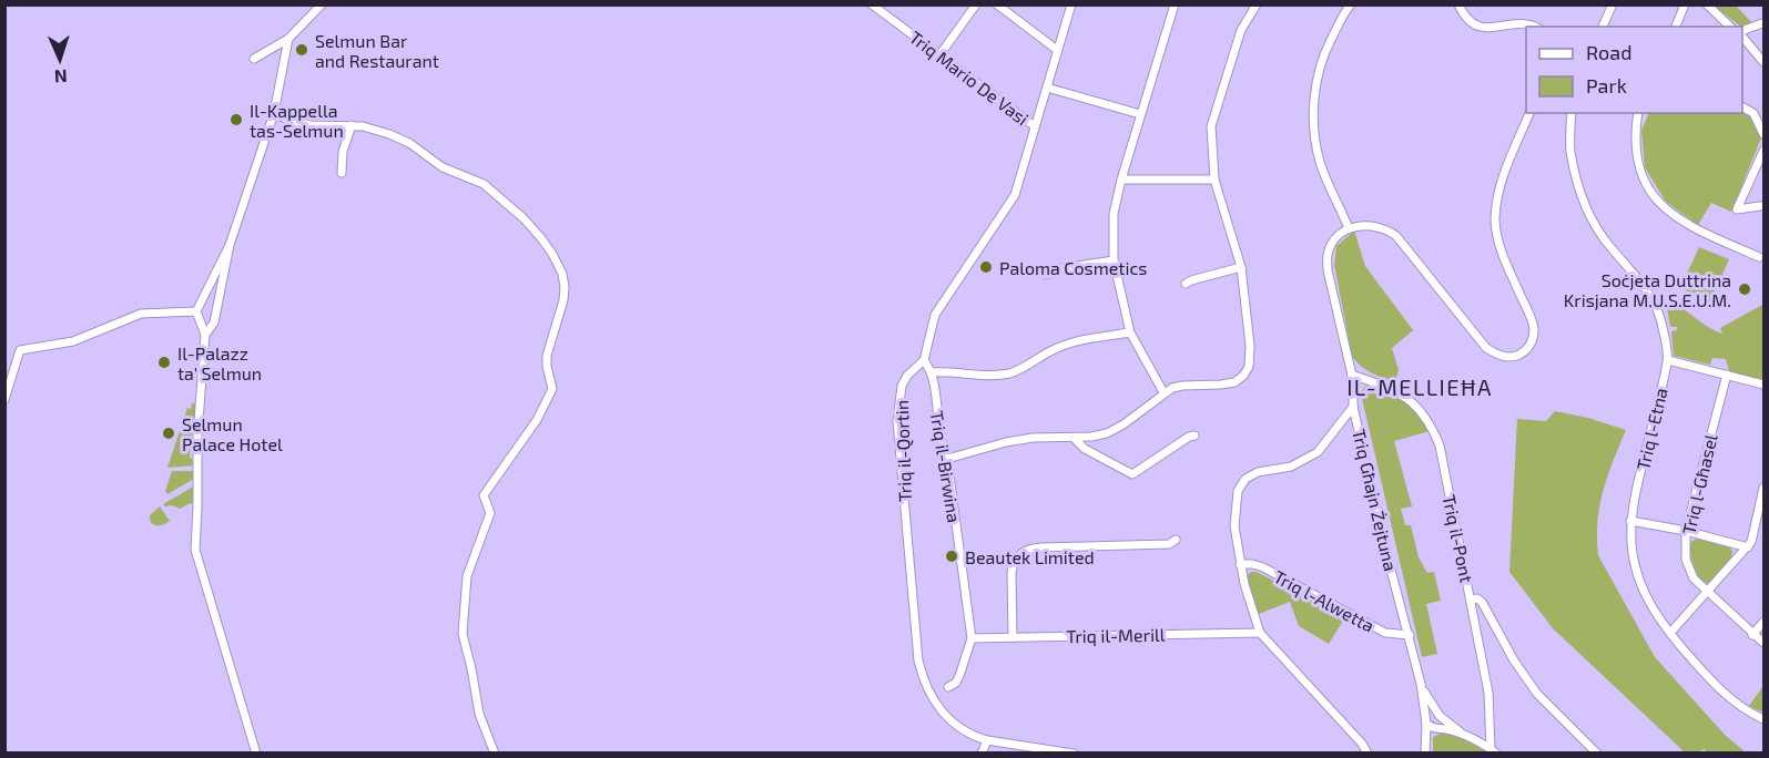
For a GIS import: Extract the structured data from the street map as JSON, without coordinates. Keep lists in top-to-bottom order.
{
  "streets": {
    "street": [
      "Triq Mario De Vasi",
      "Triq l-Etna",
      "Triq il-Qortin",
      "Triq il-Birwina",
      "Triq l-Għasel",
      "Triq Għajn Żejtuna",
      "Triq il-Pont",
      "Triq l-Alwetta",
      "Triq il-Merill"
    ]
  },
  "crossings": [
    ["Triq Mario De Vasi", "Triq il-Qortin"],
    ["Triq il-Qortin", "Triq il-Birwina"],
    ["Triq il-Birwina", "Triq il-Merill"],
    ["Triq Għajn Żejtuna", "Triq il-Pont"],
    ["Triq Għajn Żejtuna", "Triq l-Alwetta"]
  ],
  "districts": ["IL-MELLIEĦA"],
  "places": [
    "Selmun Bar and Restaurant",
    "Il-Kappella tas-Selmun",
    "Paloma Cosmetics",
    "Soċjeta Duttrina Krisjana M.U.S.E.U.M.",
    "Il-Palazz ta' Selmun",
    "Selmun Palace Hotel",
    "Beautek Limited"
  ],
  "legend": ["Road", "Park"],
  "north": "bottom"
}
